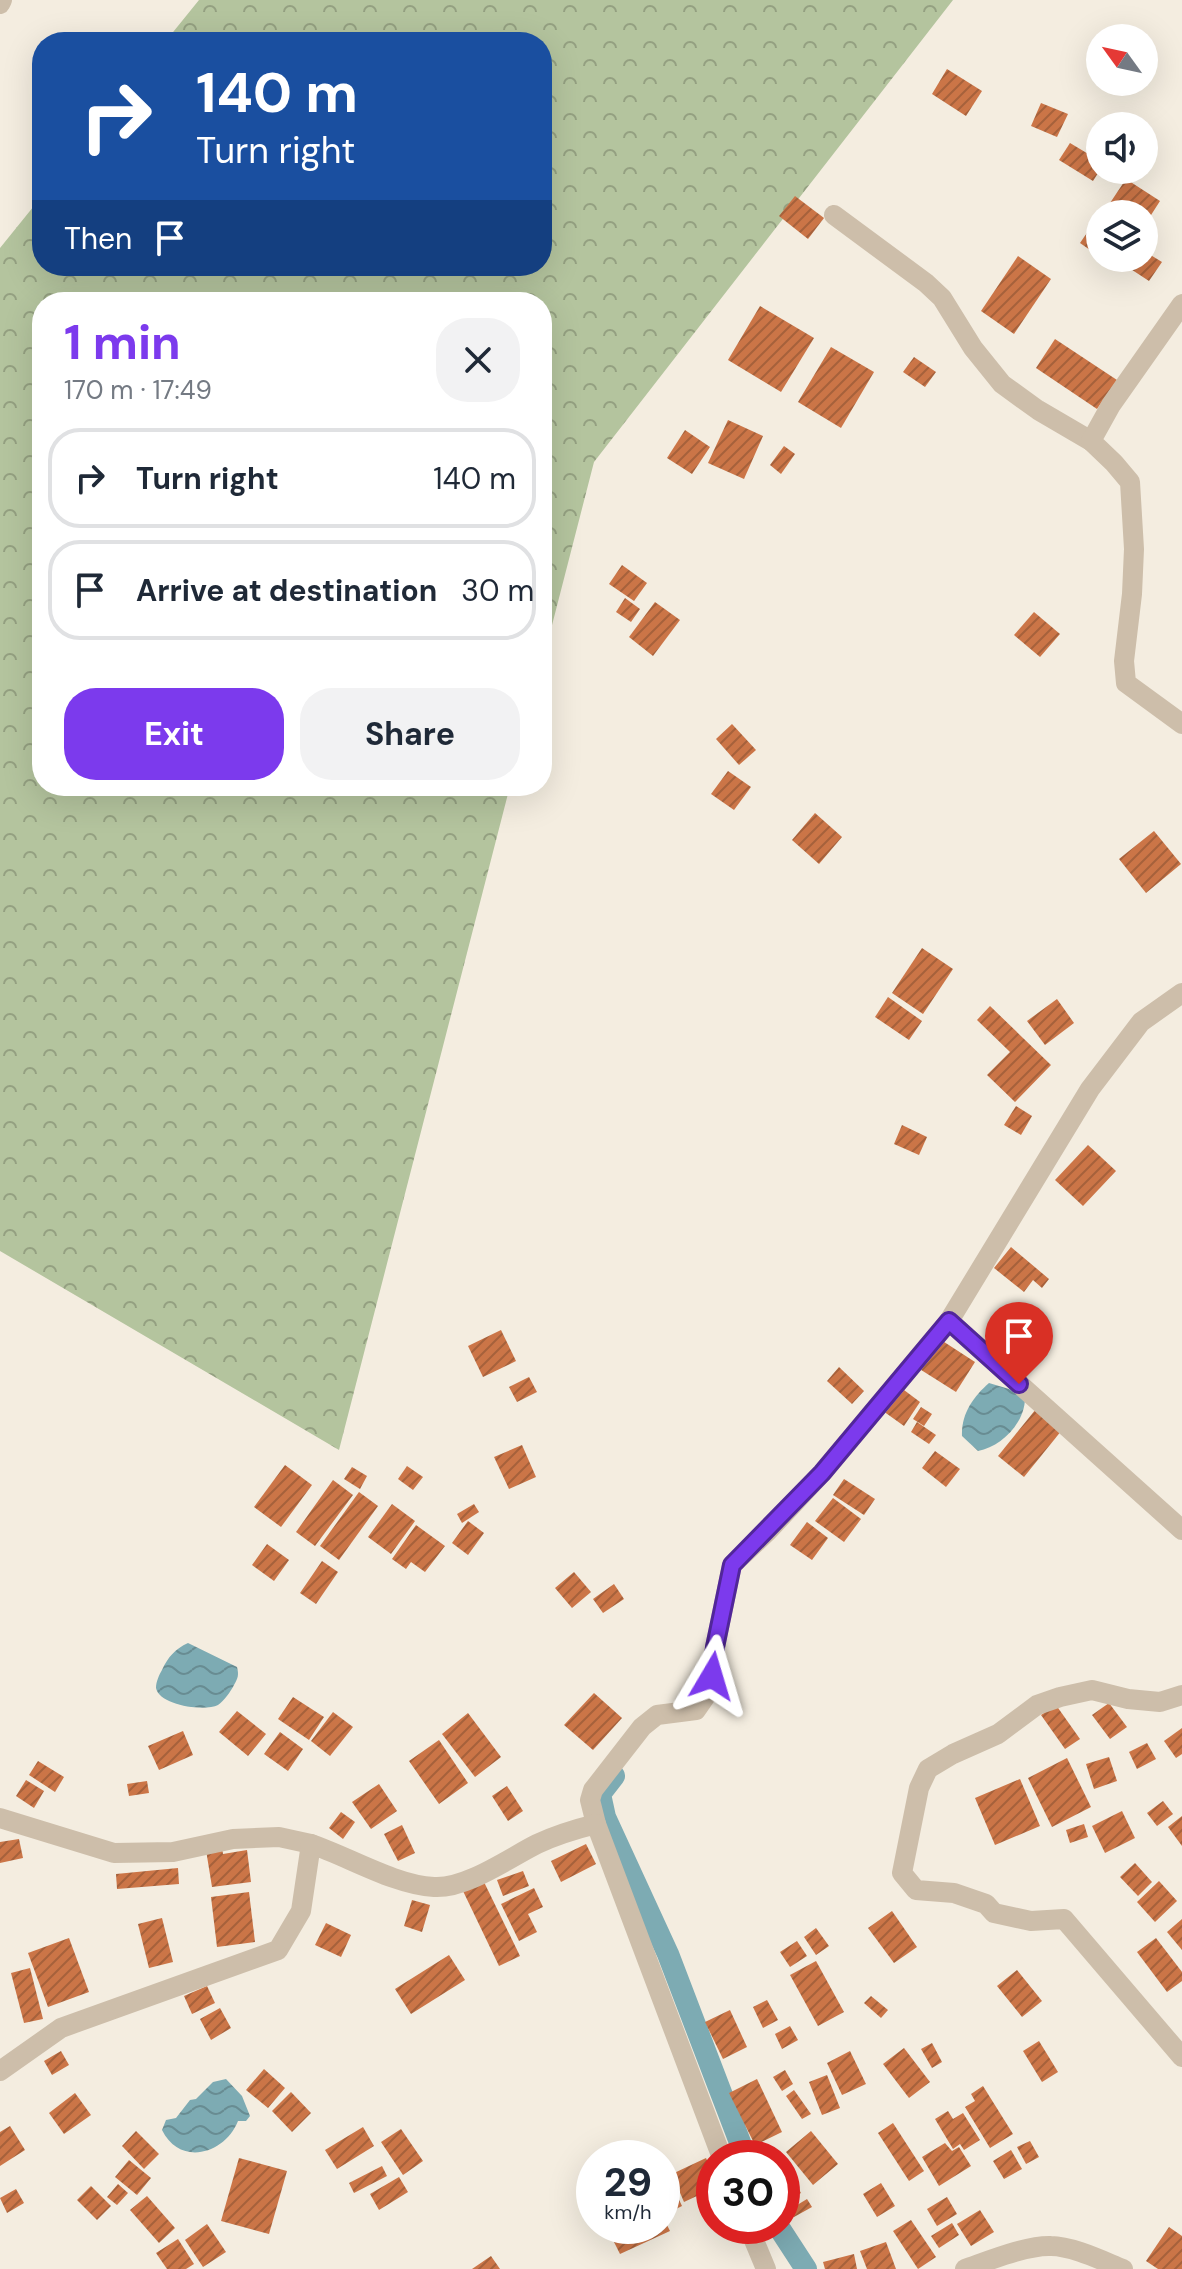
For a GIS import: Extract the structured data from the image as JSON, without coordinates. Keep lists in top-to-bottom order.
{
  "north": "top left",
  "page": {
    "turn": ["140 m", "Turn right"],
    "then": "Then",
    "heading": ["1 min", "170 m · 17:49"],
    "list": [
      {
        "name": "Turn right",
        "value": "140 m"
      },
      {
        "name": "Arrive at destination",
        "value": "30 m"
      }
    ],
    "buttons": ["Exit", "Share"],
    "speed": "29 km/h",
    "limit": "30"
  }
}
